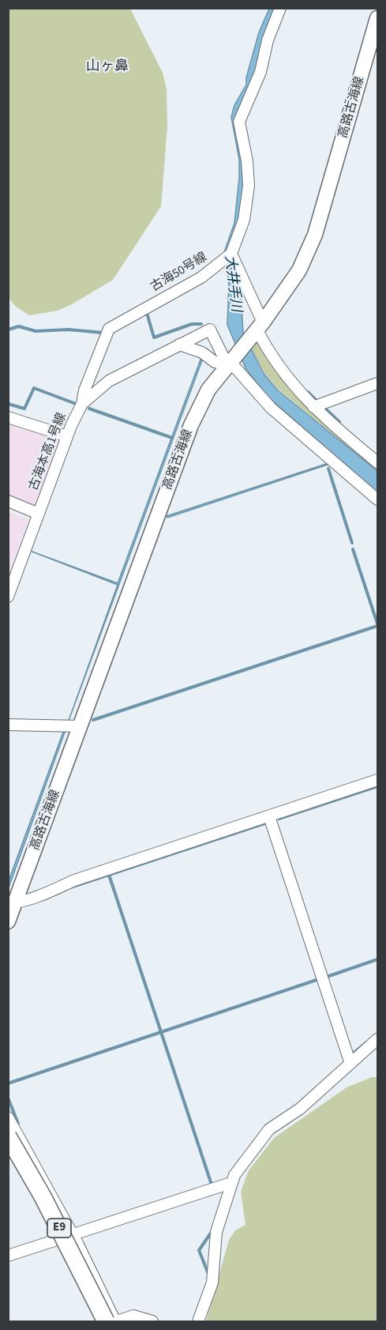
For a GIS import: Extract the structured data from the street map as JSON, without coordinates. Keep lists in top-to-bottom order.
{
  "streets": {
    "highway": ["E9"],
    "main road": ["高路古海線"],
    "street": ["古海50号線", "古海本高1号線"]
  },
  "crossings": [
    ["高路古海線", "古海本高1号線"],
    ["古海50号線", "古海本高1号線"]
  ],
  "districts": ["山ヶ鼻"],
  "water": ["大井手川"]
}
